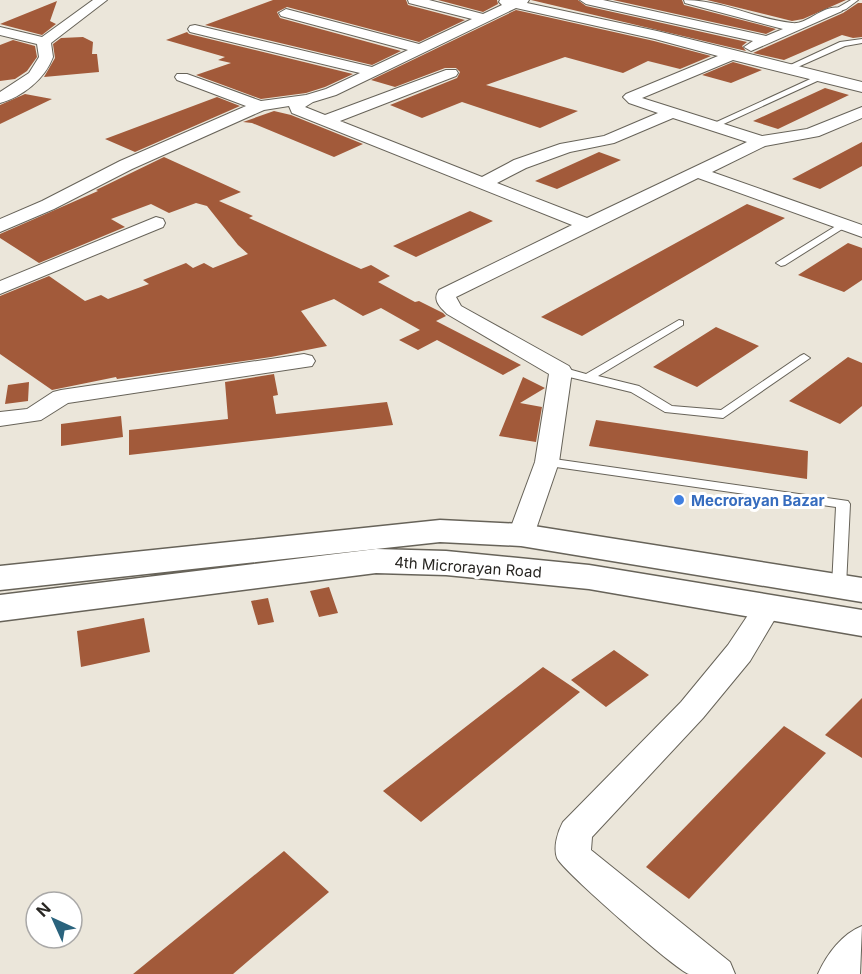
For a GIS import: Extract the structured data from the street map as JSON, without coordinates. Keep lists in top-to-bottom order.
{
  "streets": {
    "main road": ["4th Microrayan Road"]
  },
  "places": ["Mecrorayan Bazar"],
  "north": "top left"
}
